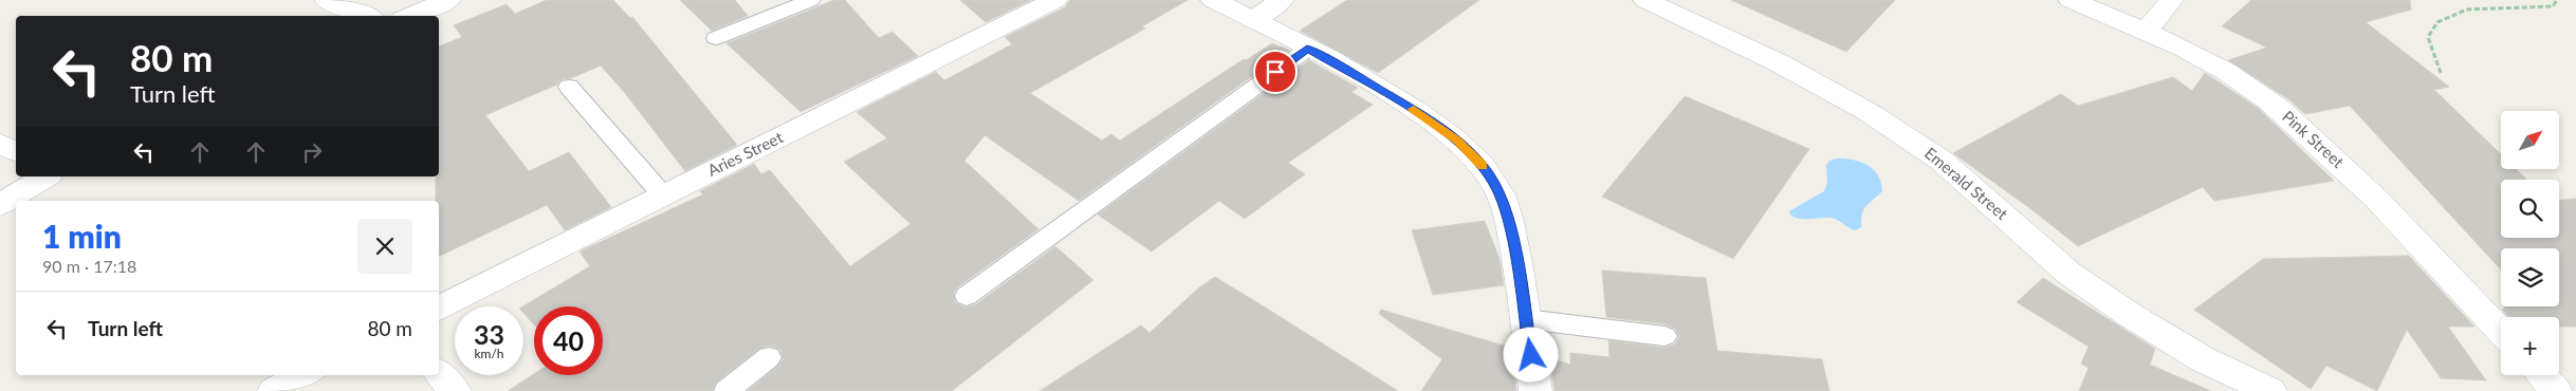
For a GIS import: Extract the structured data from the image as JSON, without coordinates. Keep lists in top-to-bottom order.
{
  "streets": {
    "street": ["Pink Street", "Aries Street", "Emerald Street"]
  },
  "north": "top right",
  "page": {
    "turn": ["80 m", "Turn left"],
    "map_buttons": "+",
    "heading": ["1 min", "90 m · 17:18"],
    "list": [
      {
        "name": "Turn left",
        "value": "80 m"
      }
    ],
    "speed": "33 km/h",
    "limit": "40"
  }
}
